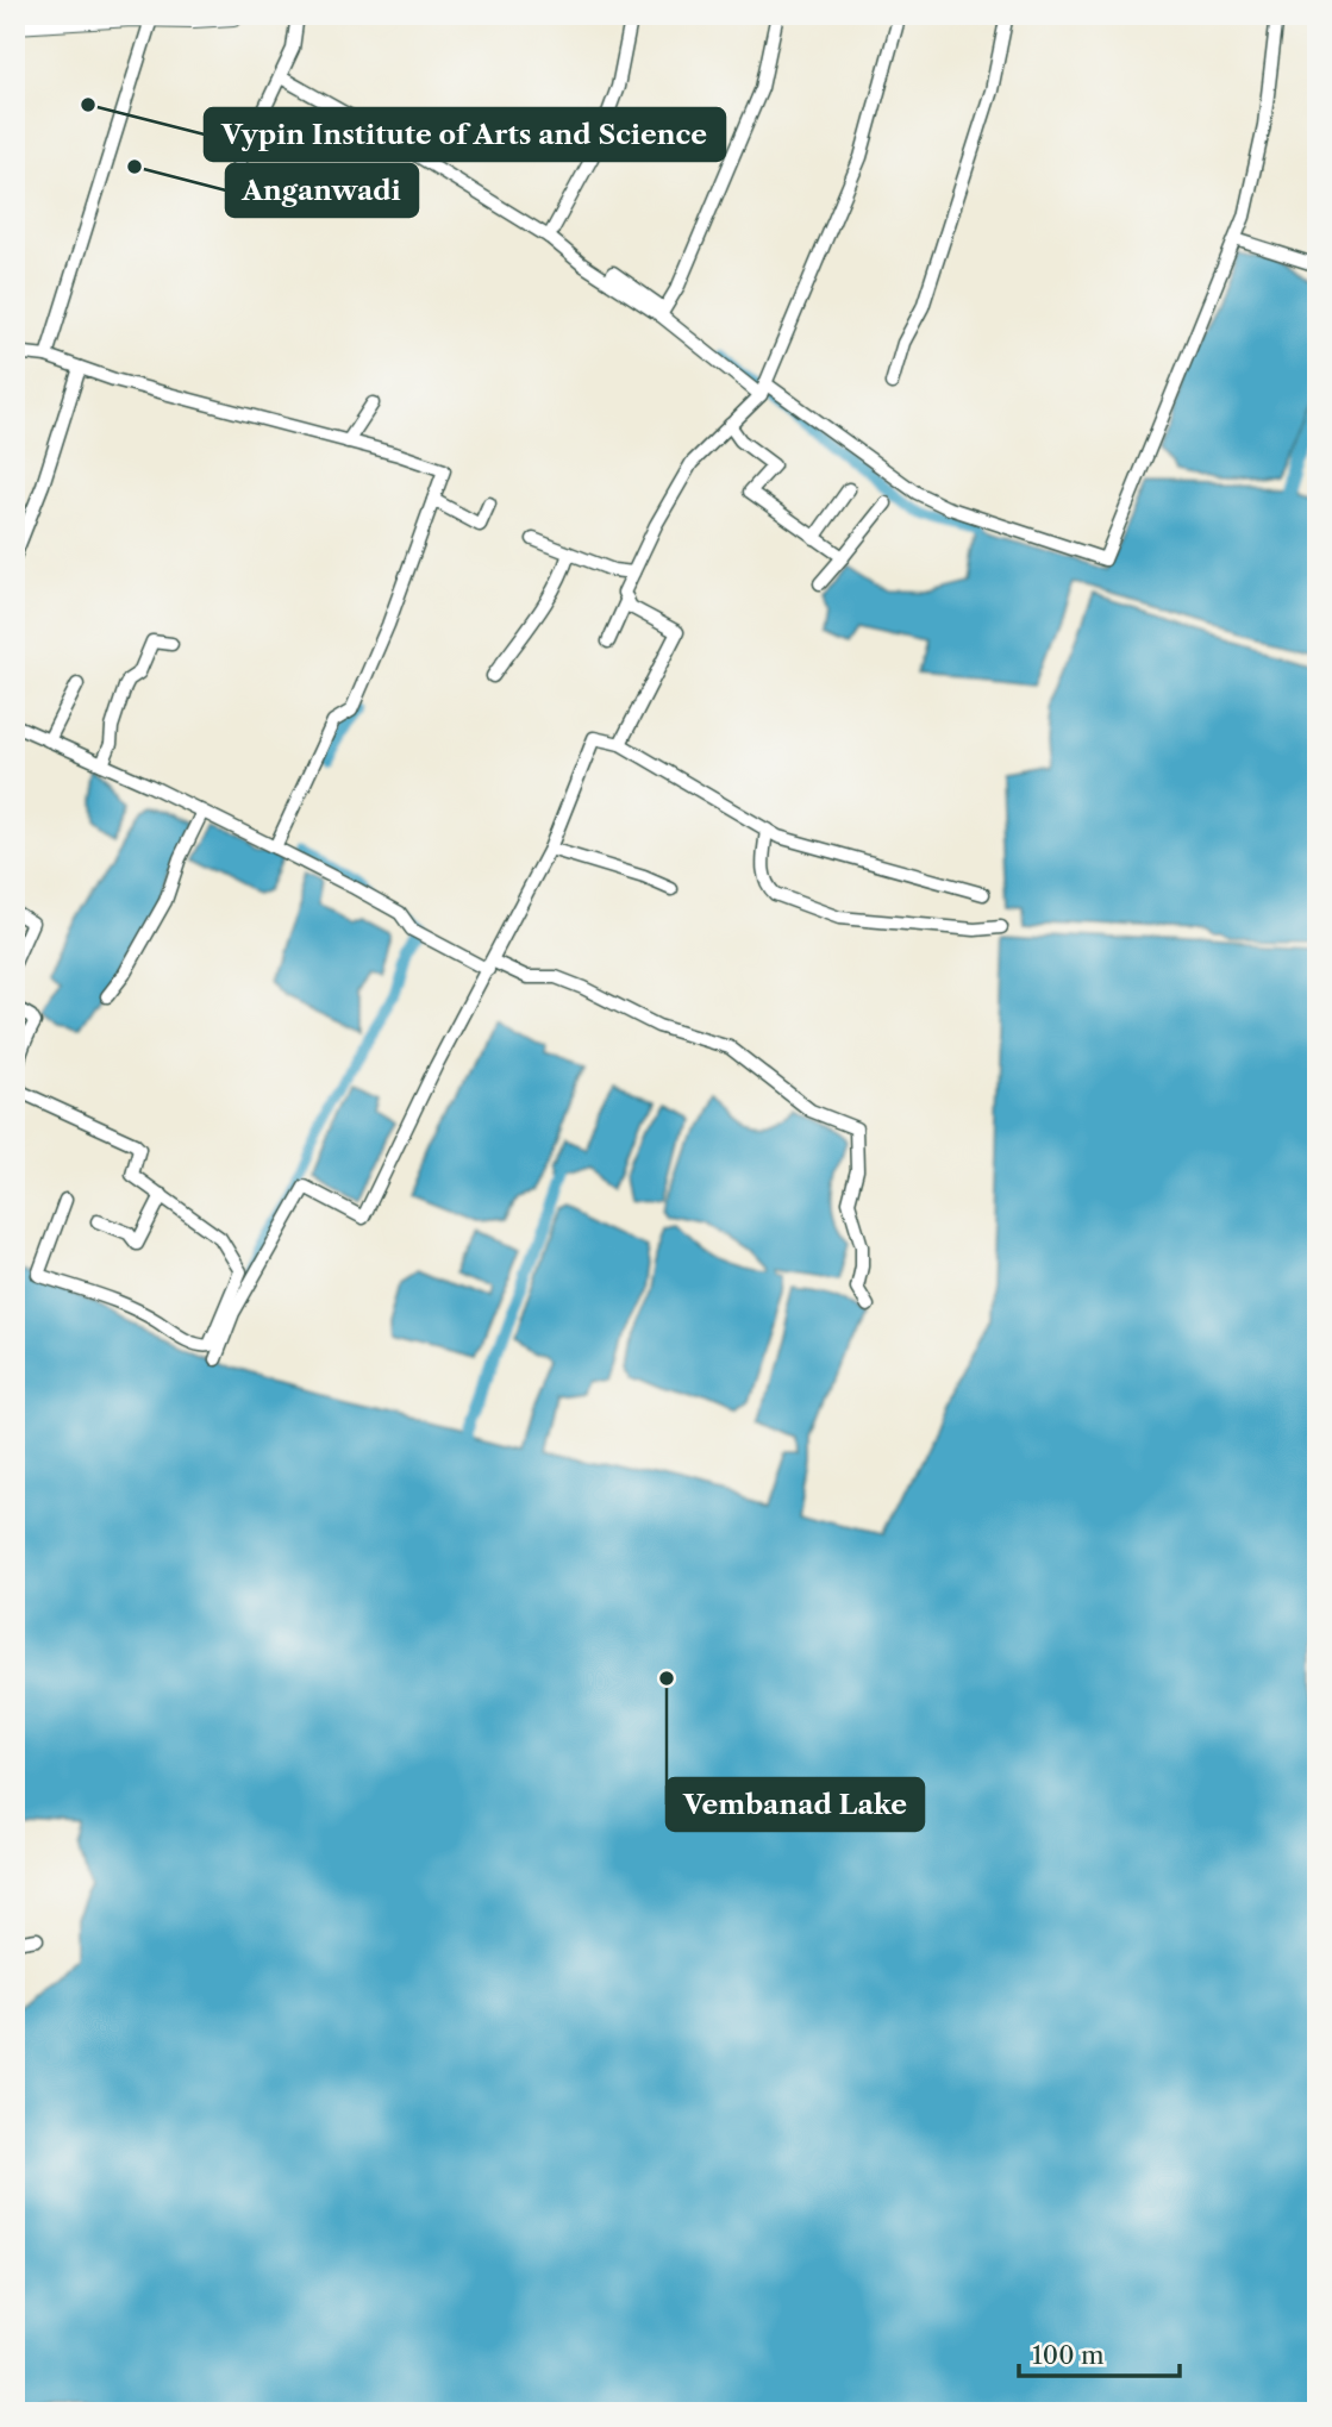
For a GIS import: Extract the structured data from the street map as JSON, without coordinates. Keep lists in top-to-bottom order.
{
  "places": ["Vypin Institute of Arts and Science", "Anganwadi", "Vembanad Lake"],
  "scale_bar": "100 m"
}
